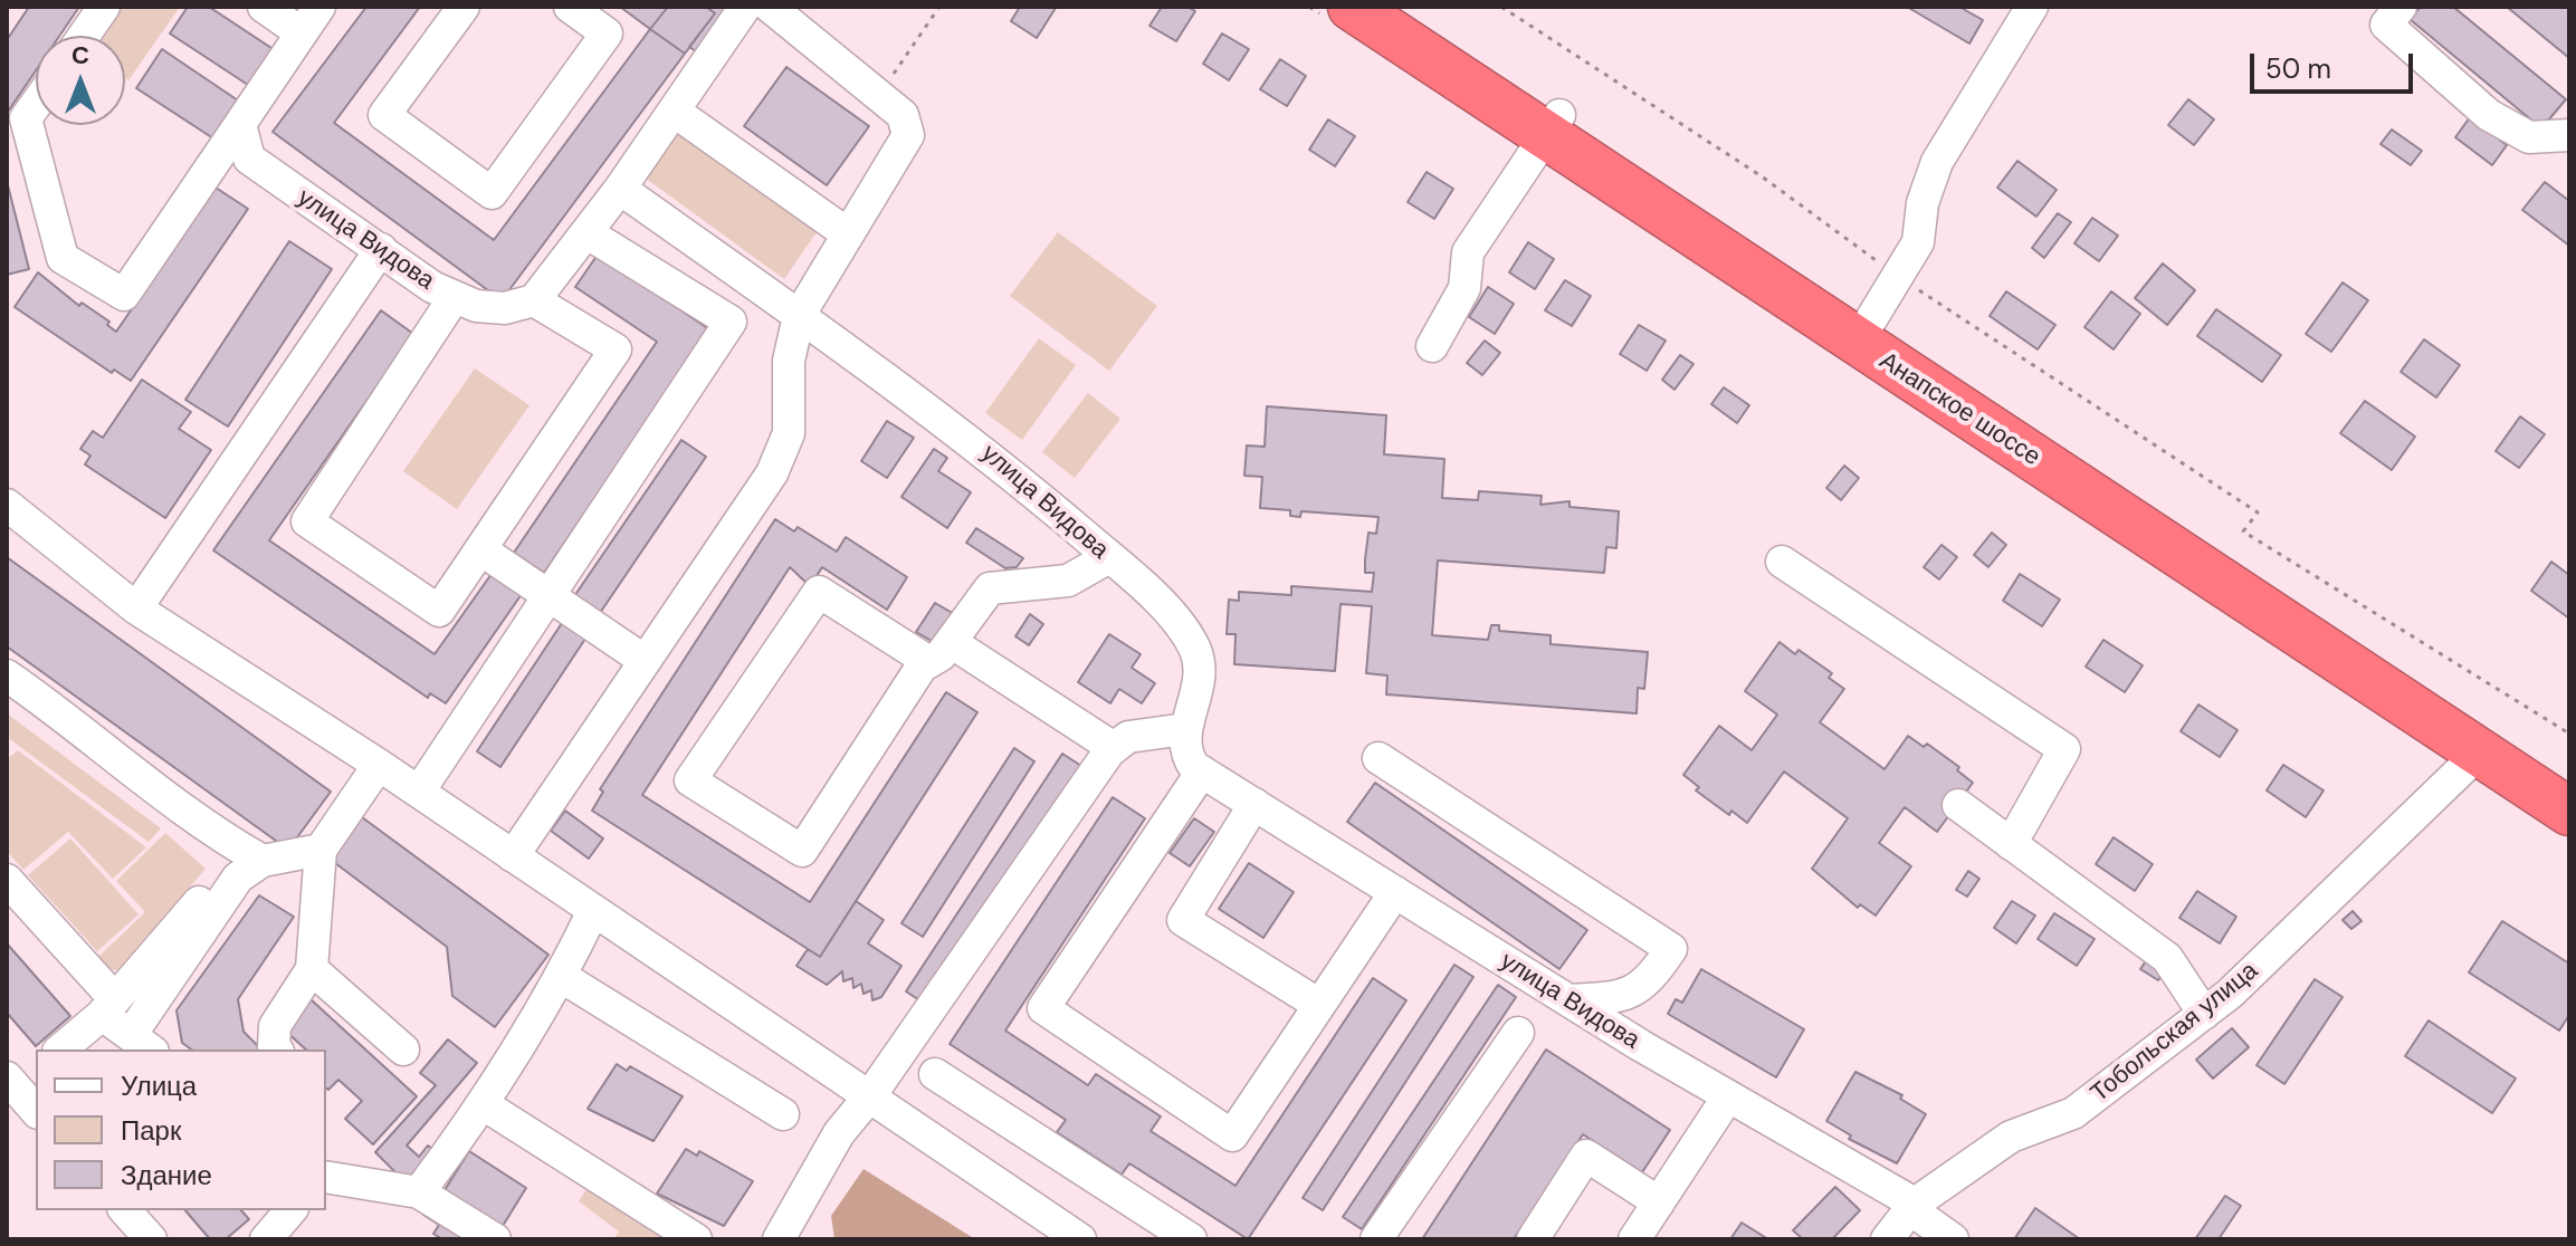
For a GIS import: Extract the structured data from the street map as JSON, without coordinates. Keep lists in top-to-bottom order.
{
  "streets": {
    "highway": ["Анапское шоссе"],
    "street": ["улица Видова", "Тобольская улица"]
  },
  "crossings": [
    ["улица Видова", "Тобольская улица"],
    ["Анапское шоссе", "Тобольская улица"]
  ],
  "legend": ["Улица", "Парк", "Здание"],
  "scale_bar": "50 m",
  "north": "top"
}
